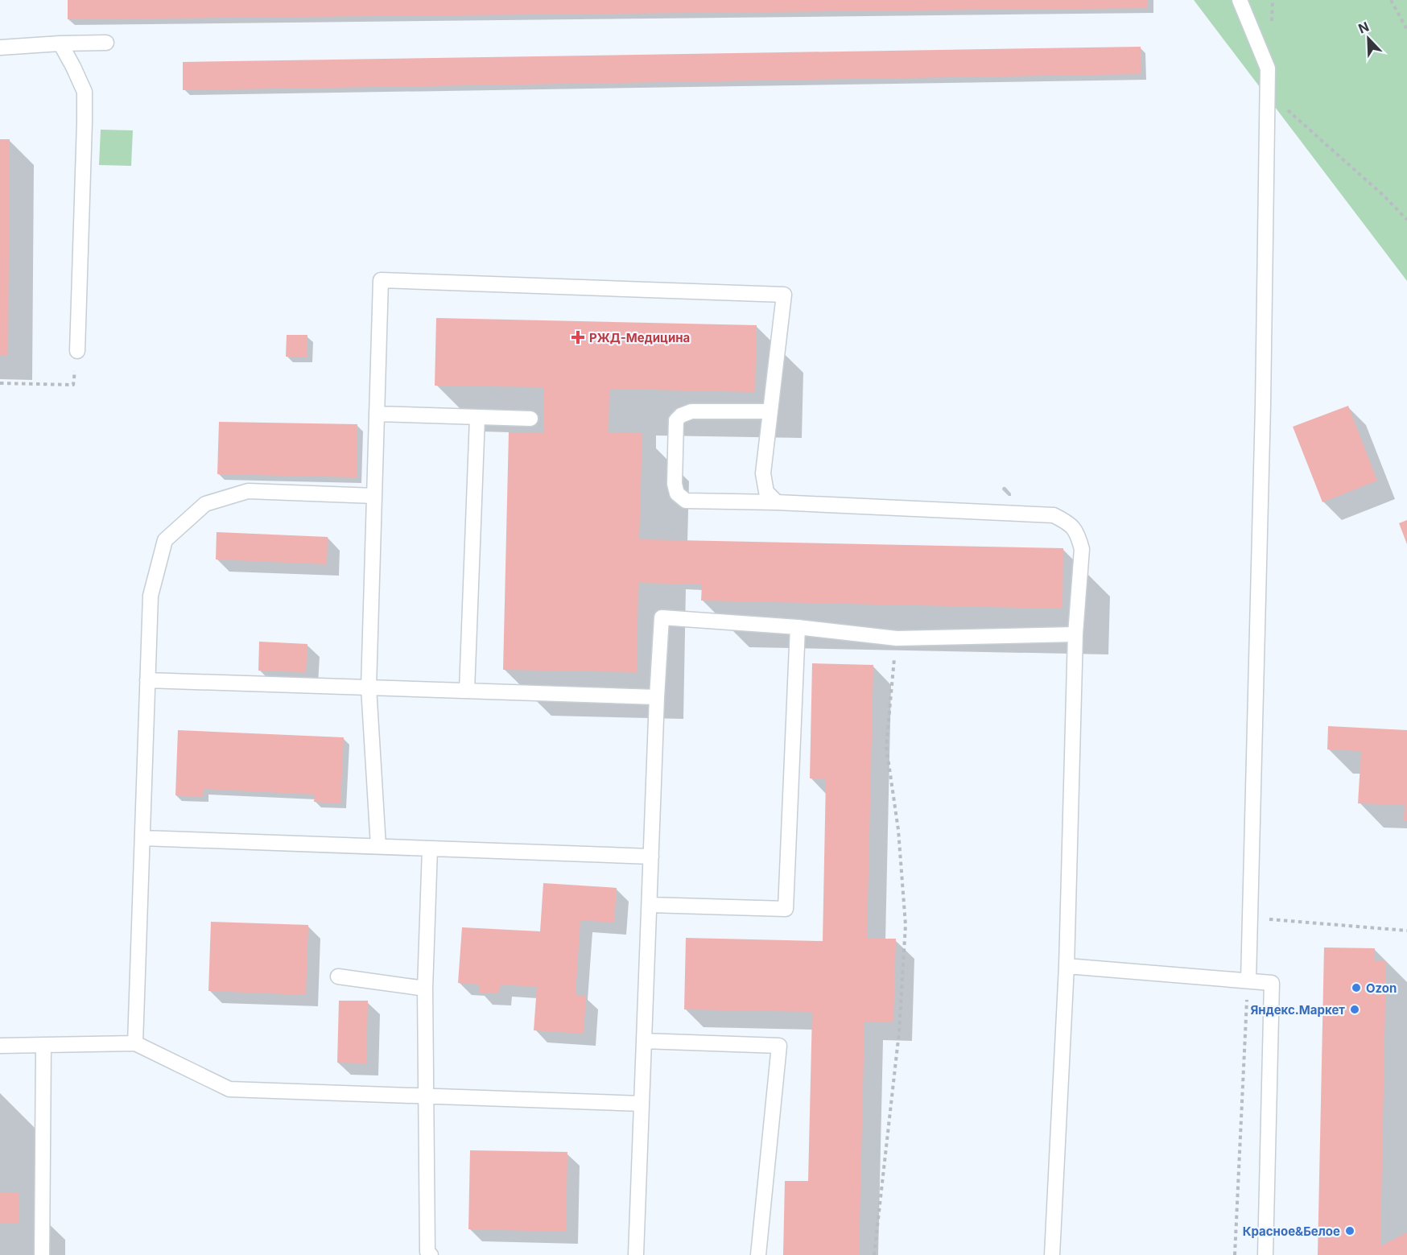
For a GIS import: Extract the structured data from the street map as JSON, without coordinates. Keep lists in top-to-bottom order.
{
  "places": {
    "health": ["РЖД-Медицина"],
    "other": ["Ozon", "Яндекс.Маркет", "Красное&Белое"]
  },
  "north": "top left"
}
